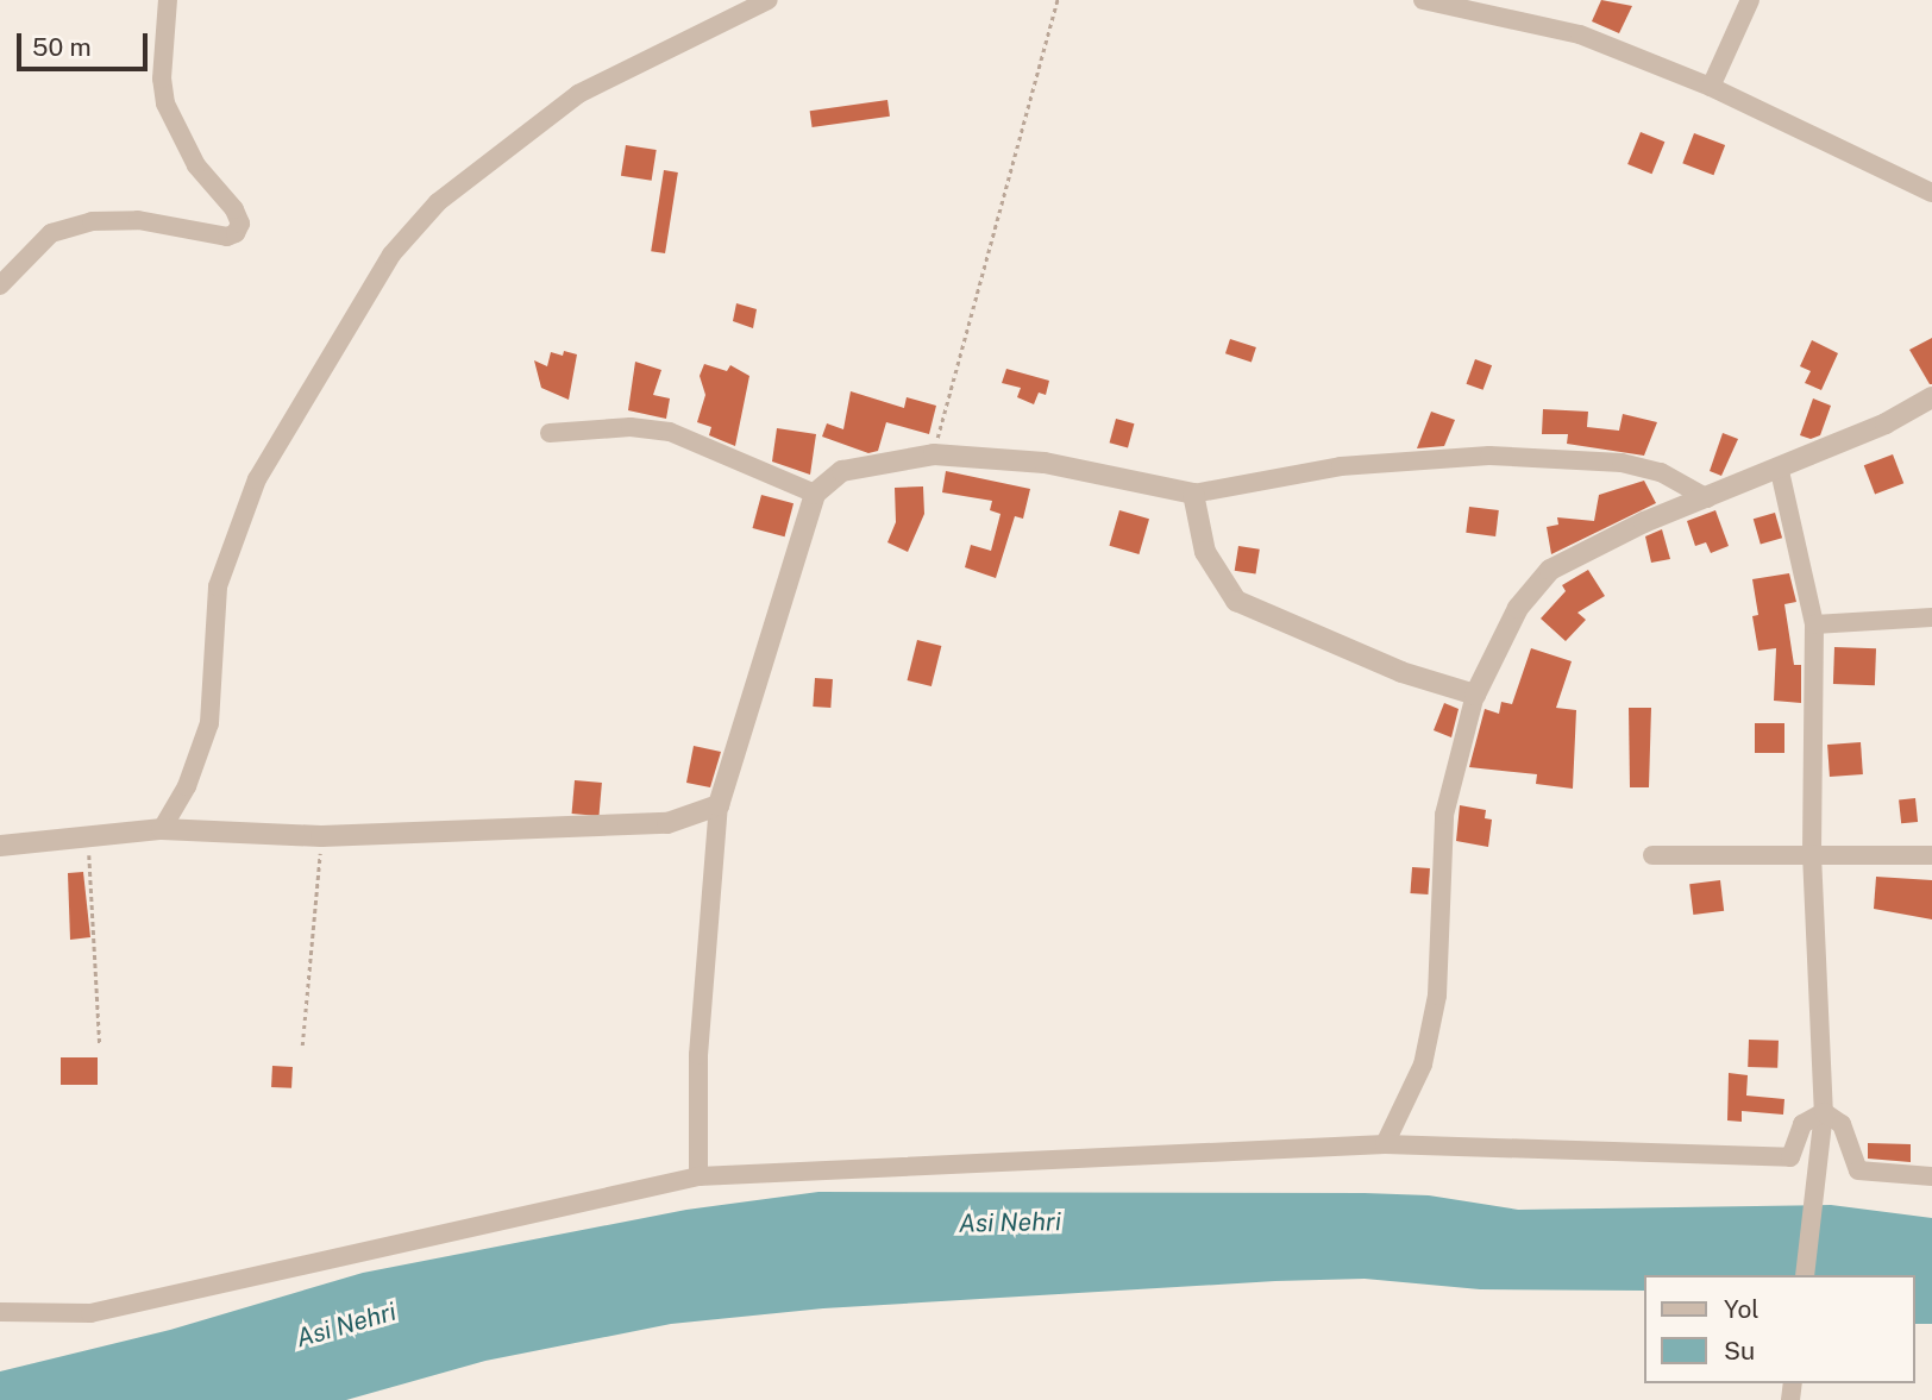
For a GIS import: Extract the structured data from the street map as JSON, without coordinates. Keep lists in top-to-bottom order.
{
  "water": ["Asi Nehri"],
  "legend": ["Yol", "Su"],
  "scale_bar": "50 m"
}
